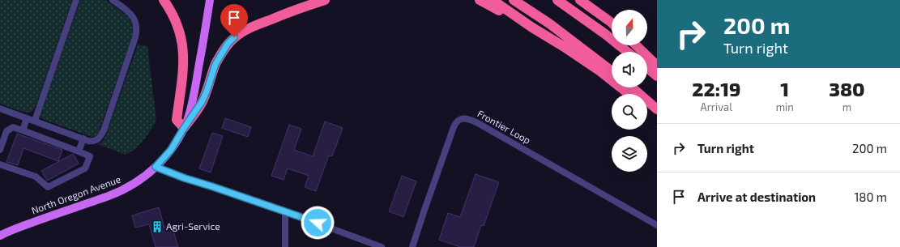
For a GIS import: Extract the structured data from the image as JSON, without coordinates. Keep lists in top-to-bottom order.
{
  "streets": {
    "main road": ["North Oregon Avenue"],
    "street": ["Frontier Loop"]
  },
  "places": {
    "building": ["Agri-Service"]
  },
  "north": "top",
  "page": {
    "turn": ["200 m", "Turn right"],
    "eta": [
      "22:19",
      "Arrival",
      "1",
      "min",
      "380",
      "m"
    ],
    "list": [
      {
        "name": "Turn right",
        "value": "200 m"
      },
      {
        "name": "Arrive at destination",
        "value": "180 m"
      }
    ]
  }
}
